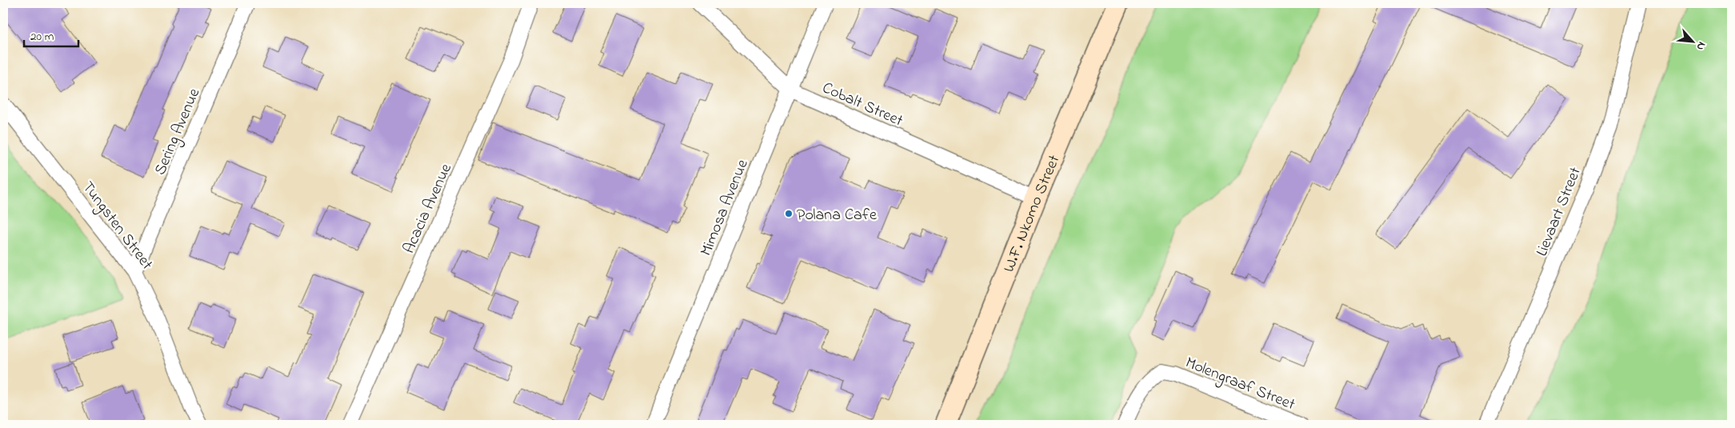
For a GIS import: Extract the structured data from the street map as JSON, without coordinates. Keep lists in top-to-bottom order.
{
  "streets": {
    "main road": ["W.F. Nkomo Street"],
    "street": [
      "Cobalt Street",
      "Sering Avenue",
      "Mimosa Avenue",
      "Acacia Avenue",
      "Lievaart Street",
      "Tungsten Street",
      "Molengraaf Street"
    ]
  },
  "crossings": [
    ["Cobalt Street", "Mimosa Avenue"],
    ["Cobalt Street", "W.F. Nkomo Street"],
    ["Sering Avenue", "Tungsten Street"]
  ],
  "places": ["Polana Cafe"],
  "scale_bar": "20 m",
  "north": "bottom right"
}
